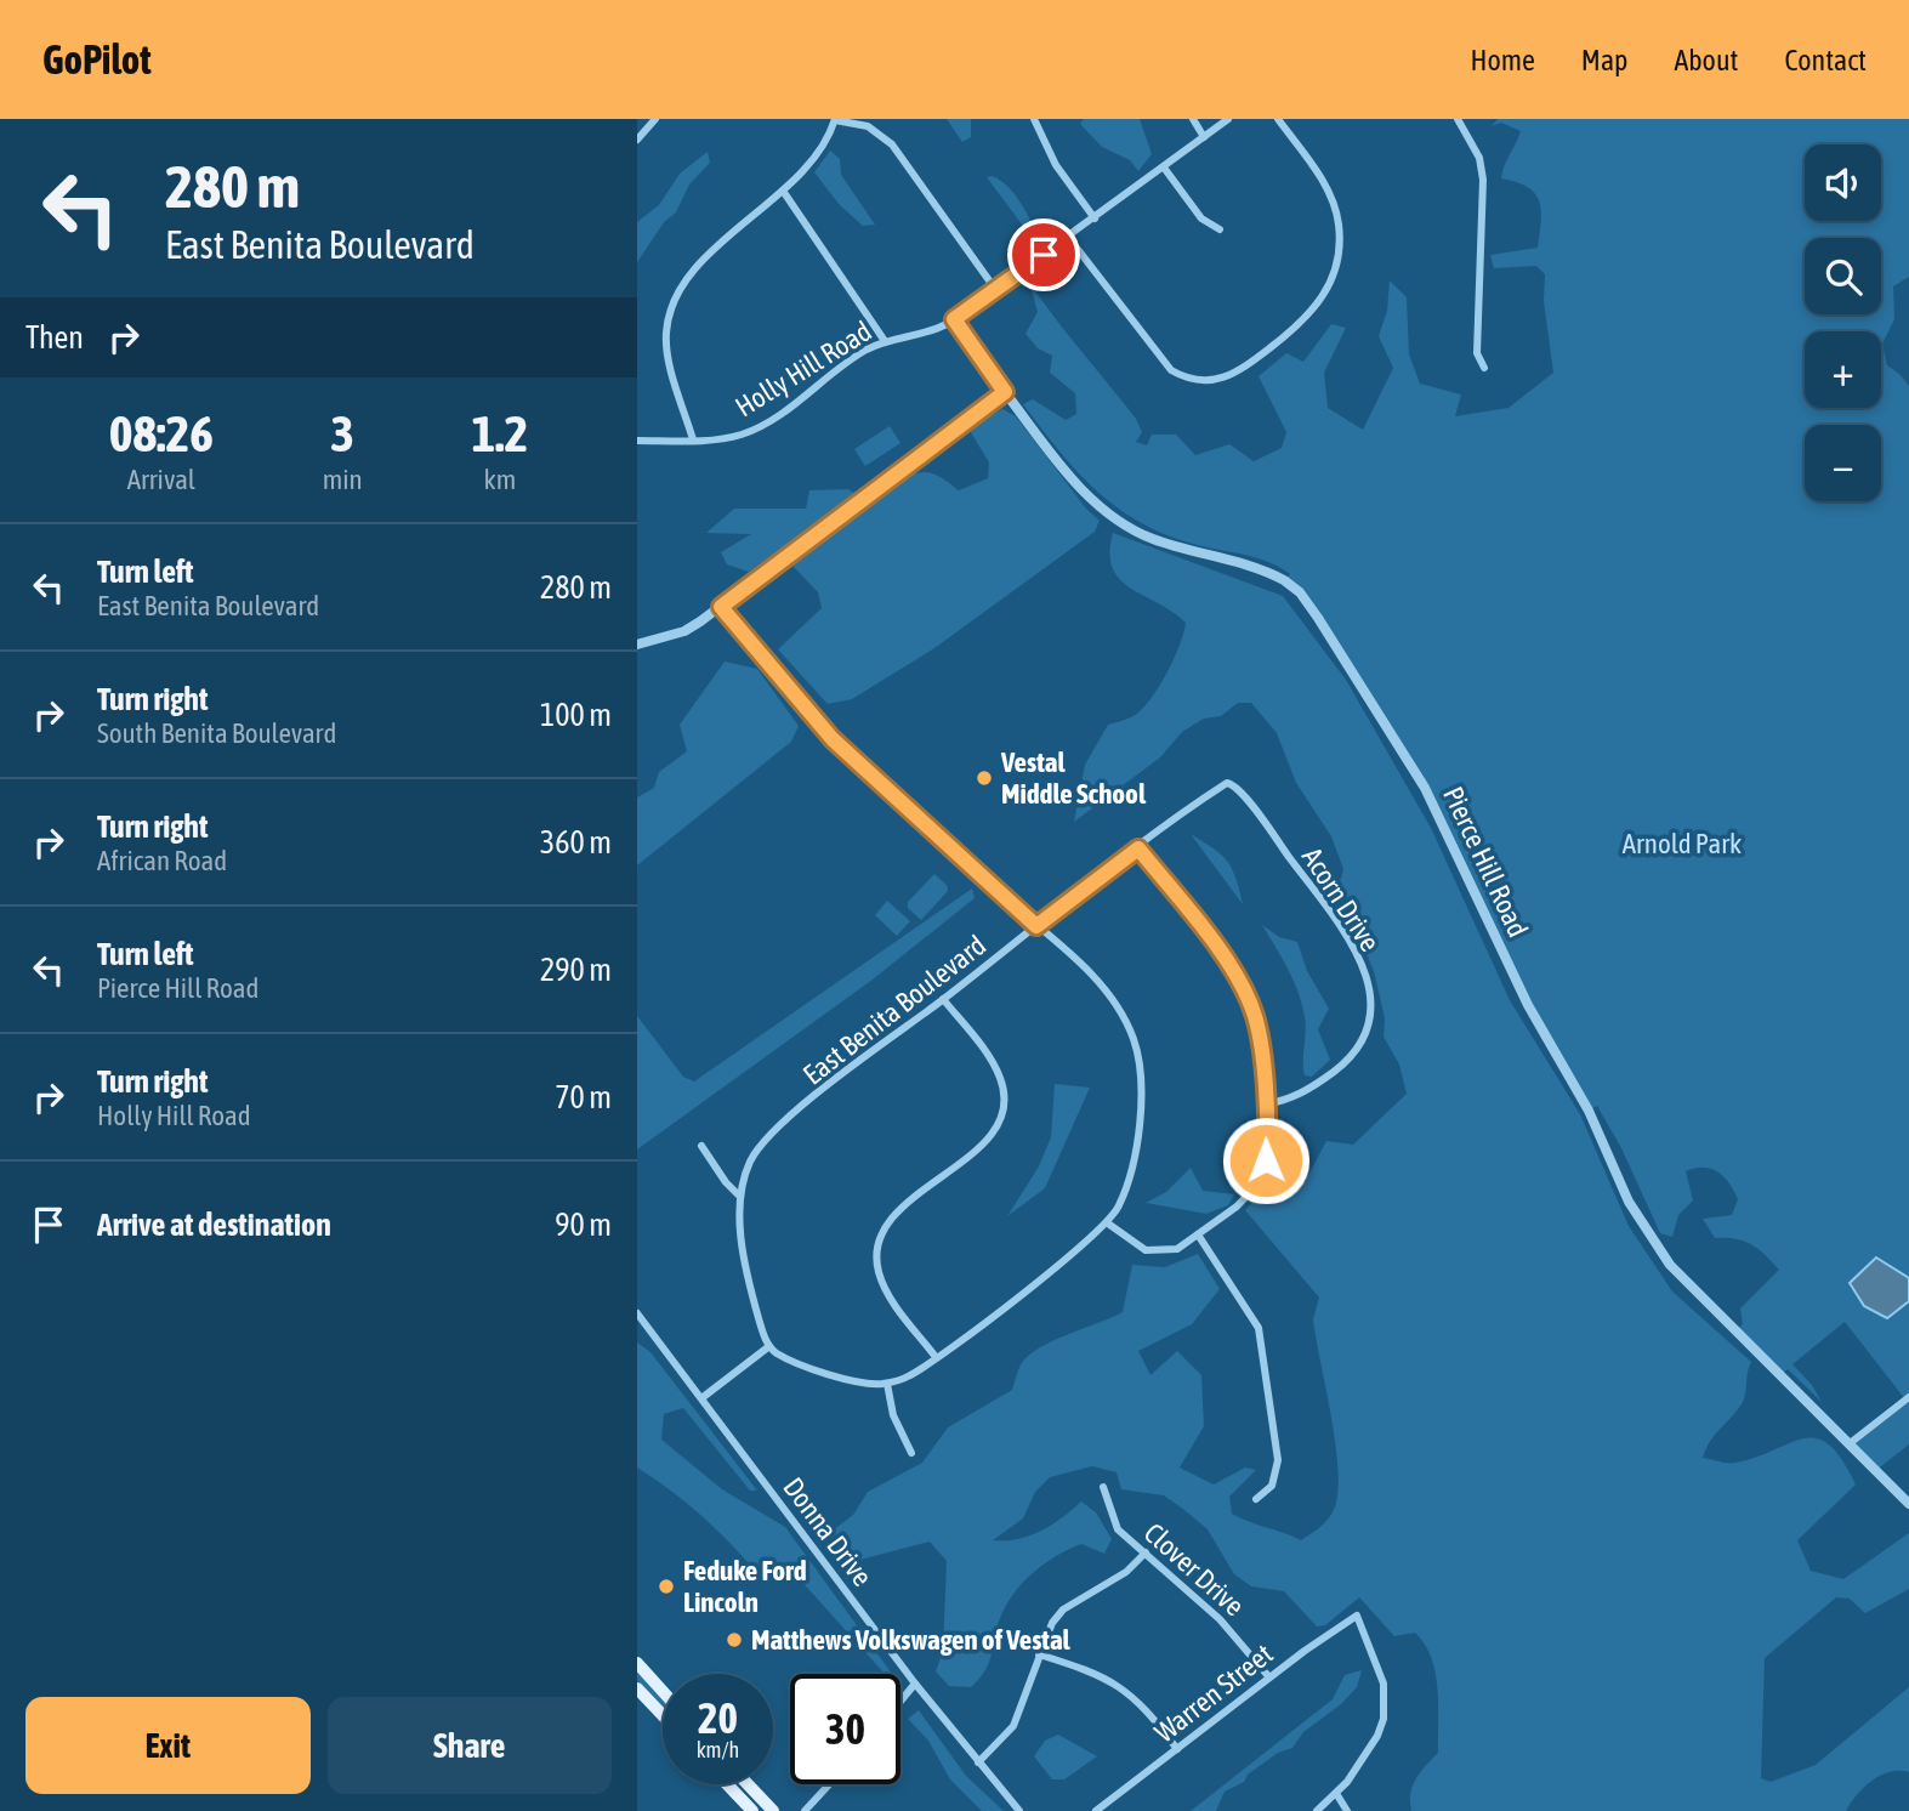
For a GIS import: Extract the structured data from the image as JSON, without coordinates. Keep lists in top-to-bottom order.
{
  "streets": {
    "street": [
      "Holly Hill Road",
      "Pierce Hill Road",
      "Acorn Drive",
      "East Benita Boulevard",
      "Donna Drive",
      "Clover Drive",
      "Warren Street"
    ]
  },
  "crossings": [
    ["Holly Hill Road", "Pierce Hill Road"],
    ["Acorn Drive", "East Benita Boulevard"],
    ["Clover Drive", "Warren Street"]
  ],
  "parks": ["Arnold Park"],
  "places": ["Vestal Middle School", "Feduke Ford Lincoln", "Matthews Volkswagen of Vestal"],
  "page": {
    "header": "GoPilot",
    "nav": [
      "Home",
      "Map",
      "About",
      "Contact"
    ],
    "turn": ["280 m", "East Benita Boulevard"],
    "map_buttons": ["+", "−"],
    "then": "Then",
    "eta": [
      "08:26",
      "Arrival",
      "3",
      "min",
      "1.2",
      "km"
    ],
    "list": [
      {
        "name": "Turn left",
        "note": "East Benita Boulevard",
        "value": "280 m"
      },
      {
        "name": "Turn right",
        "note": "South Benita Boulevard",
        "value": "100 m"
      },
      {
        "name": "Turn right",
        "note": "African Road",
        "value": "360 m"
      },
      {
        "name": "Turn left",
        "note": "Pierce Hill Road",
        "value": "290 m"
      },
      {
        "name": "Turn right",
        "note": "Holly Hill Road",
        "value": "70 m"
      },
      {
        "name": "Arrive at destination",
        "value": "90 m"
      }
    ],
    "speed": "20 km/h",
    "limit": "30",
    "buttons": ["Exit", "Share"]
  }
}
